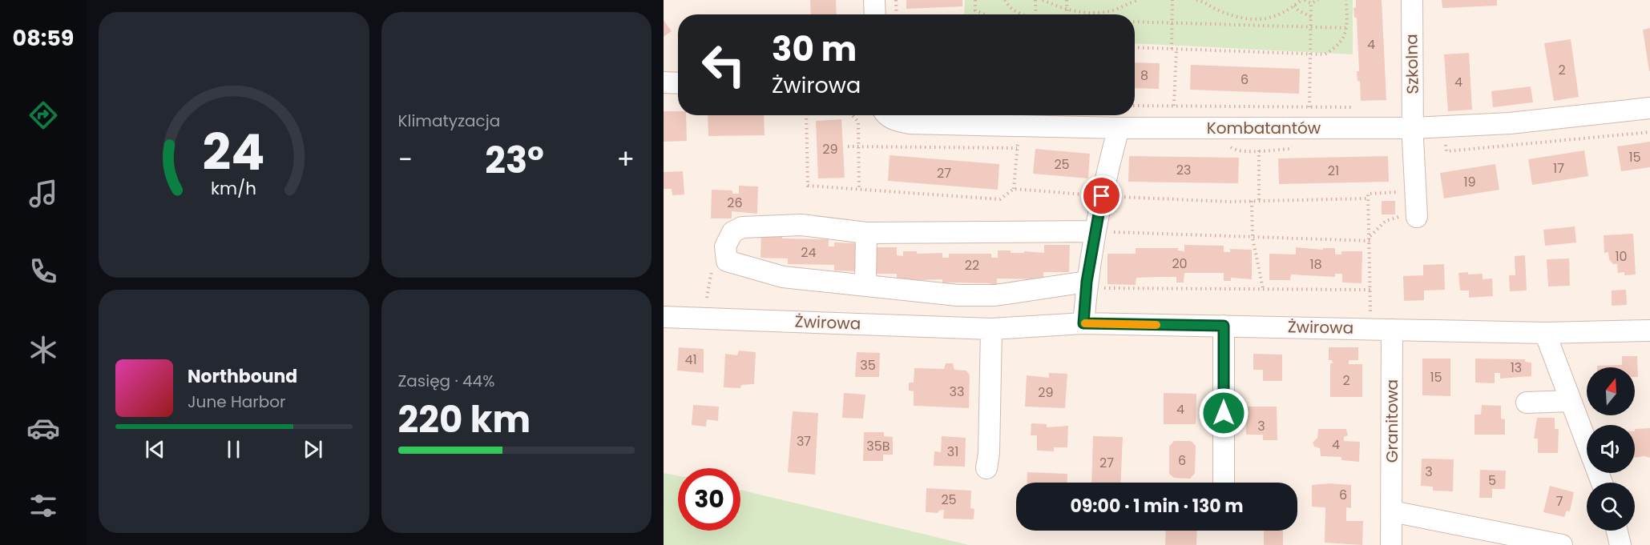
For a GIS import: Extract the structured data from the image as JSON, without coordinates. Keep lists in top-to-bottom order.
{
  "streets": {
    "street": [
      "Szkolna",
      "Kombatantów",
      "Żwirowa",
      "Granitowa"
    ]
  },
  "crossings": [
    ["Szkolna", "Kombatantów"],
    ["Żwirowa", "Granitowa"]
  ],
  "house_numbers": [
    "4",
    "2",
    "8",
    "6",
    "4",
    "29",
    "15",
    "25",
    "17",
    "23",
    "21",
    "27",
    "19",
    "26",
    "24",
    "10",
    "20",
    "18",
    "22",
    "41",
    "35",
    "13",
    "15",
    "2",
    "33",
    "29",
    "4",
    "3",
    "37",
    "4",
    "35B",
    "31",
    "6",
    "27",
    "3",
    "5",
    "6",
    "25",
    "7"
  ],
  "north": "top",
  "page": {
    "tabs": "08:59",
    "tile": [
      "Klimatyzacja",
      ["Zasięg · 44%", "220 km"]
    ],
    "turn": ["30 m", "Żwirowa"],
    "heat": ["−", "23°", "+"],
    "song": ["Northbound", "June Harbor"],
    "limit": "30",
    "trip": "09:00 · 1 min · 130 m",
    "gauge": ["24", "km/h"]
  }
}
